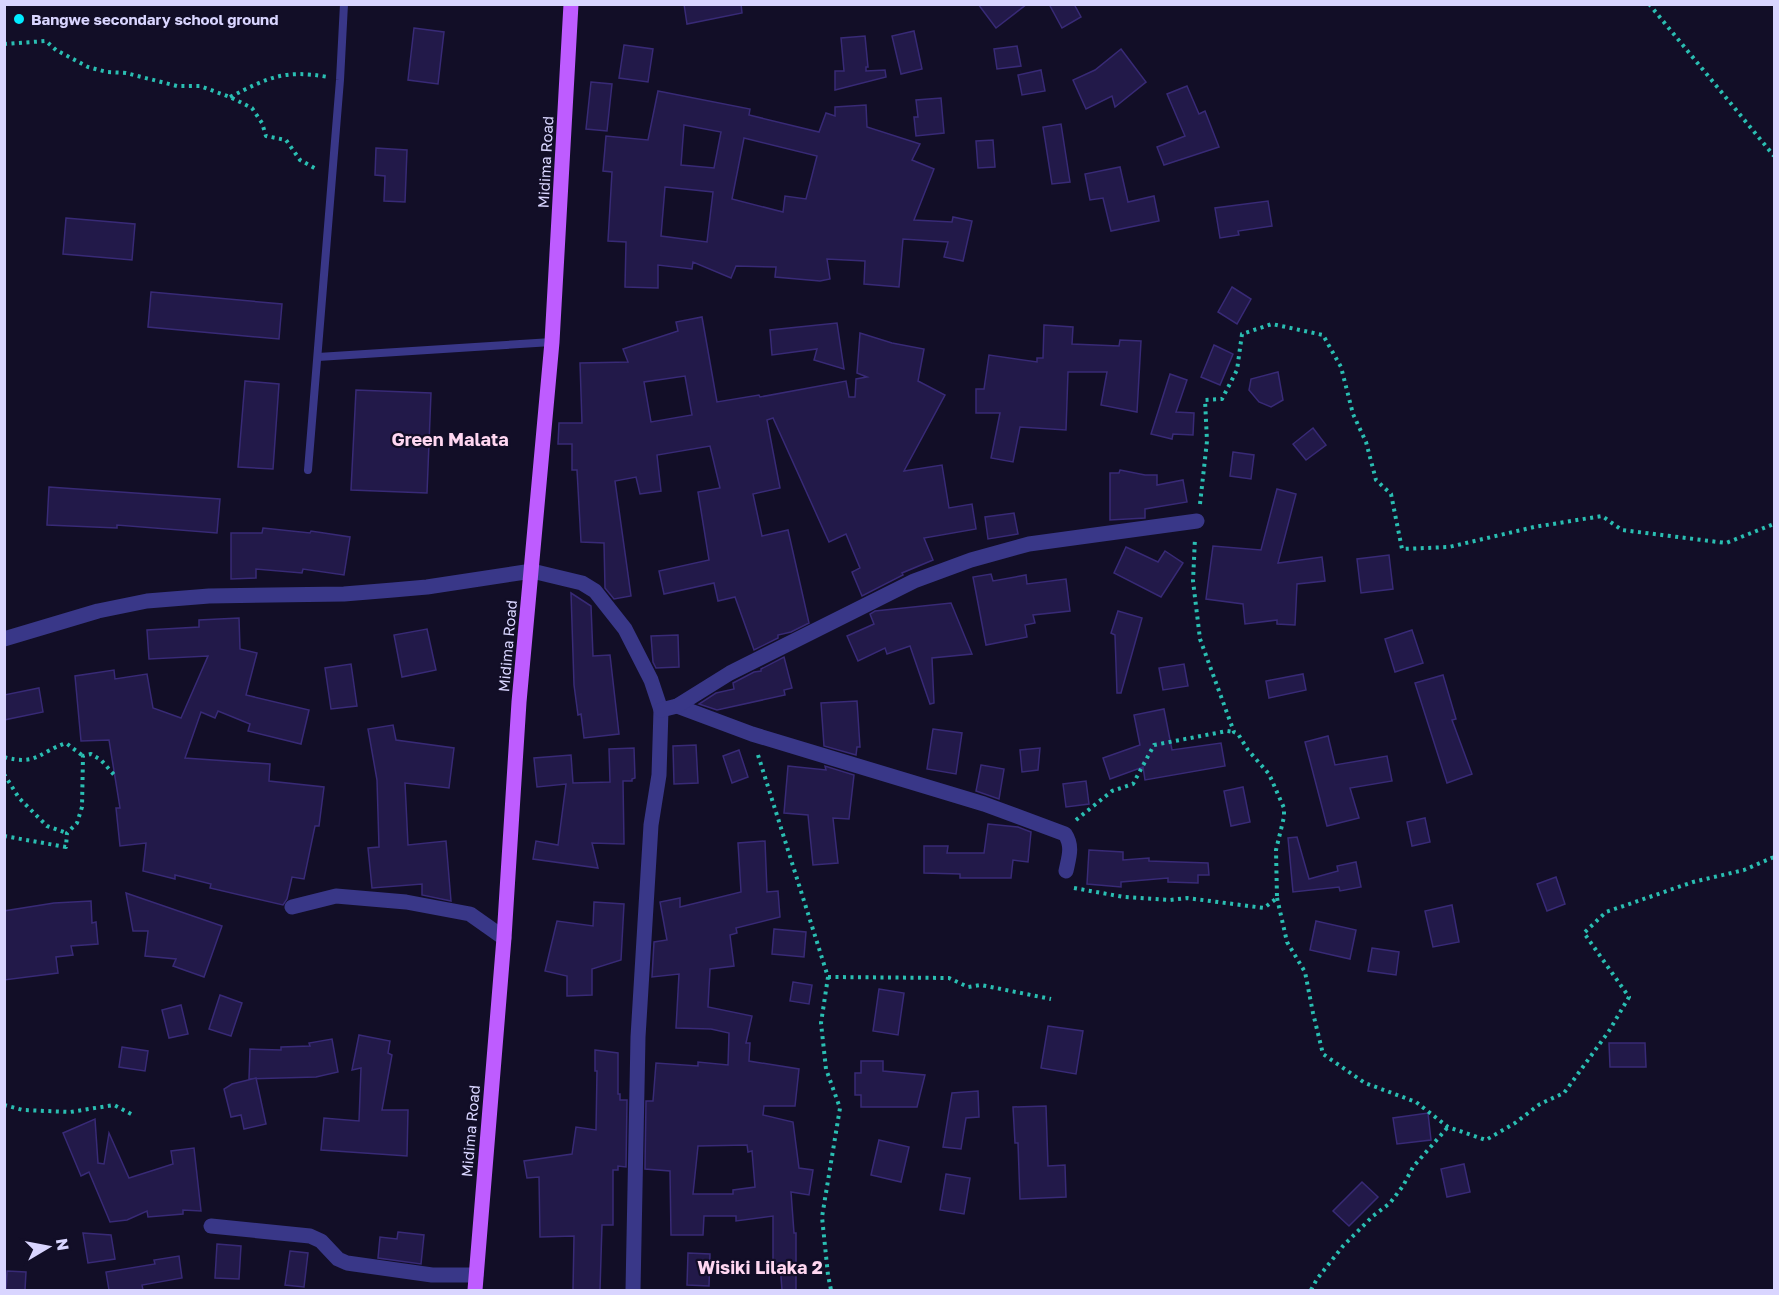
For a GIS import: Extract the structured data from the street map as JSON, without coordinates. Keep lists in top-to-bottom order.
{
  "streets": {
    "main road": ["Midima Road"]
  },
  "districts": ["Green Malata", "Wisiki Lilaka 2"],
  "places": ["Bangwe secondary school ground"],
  "north": "right"
}
